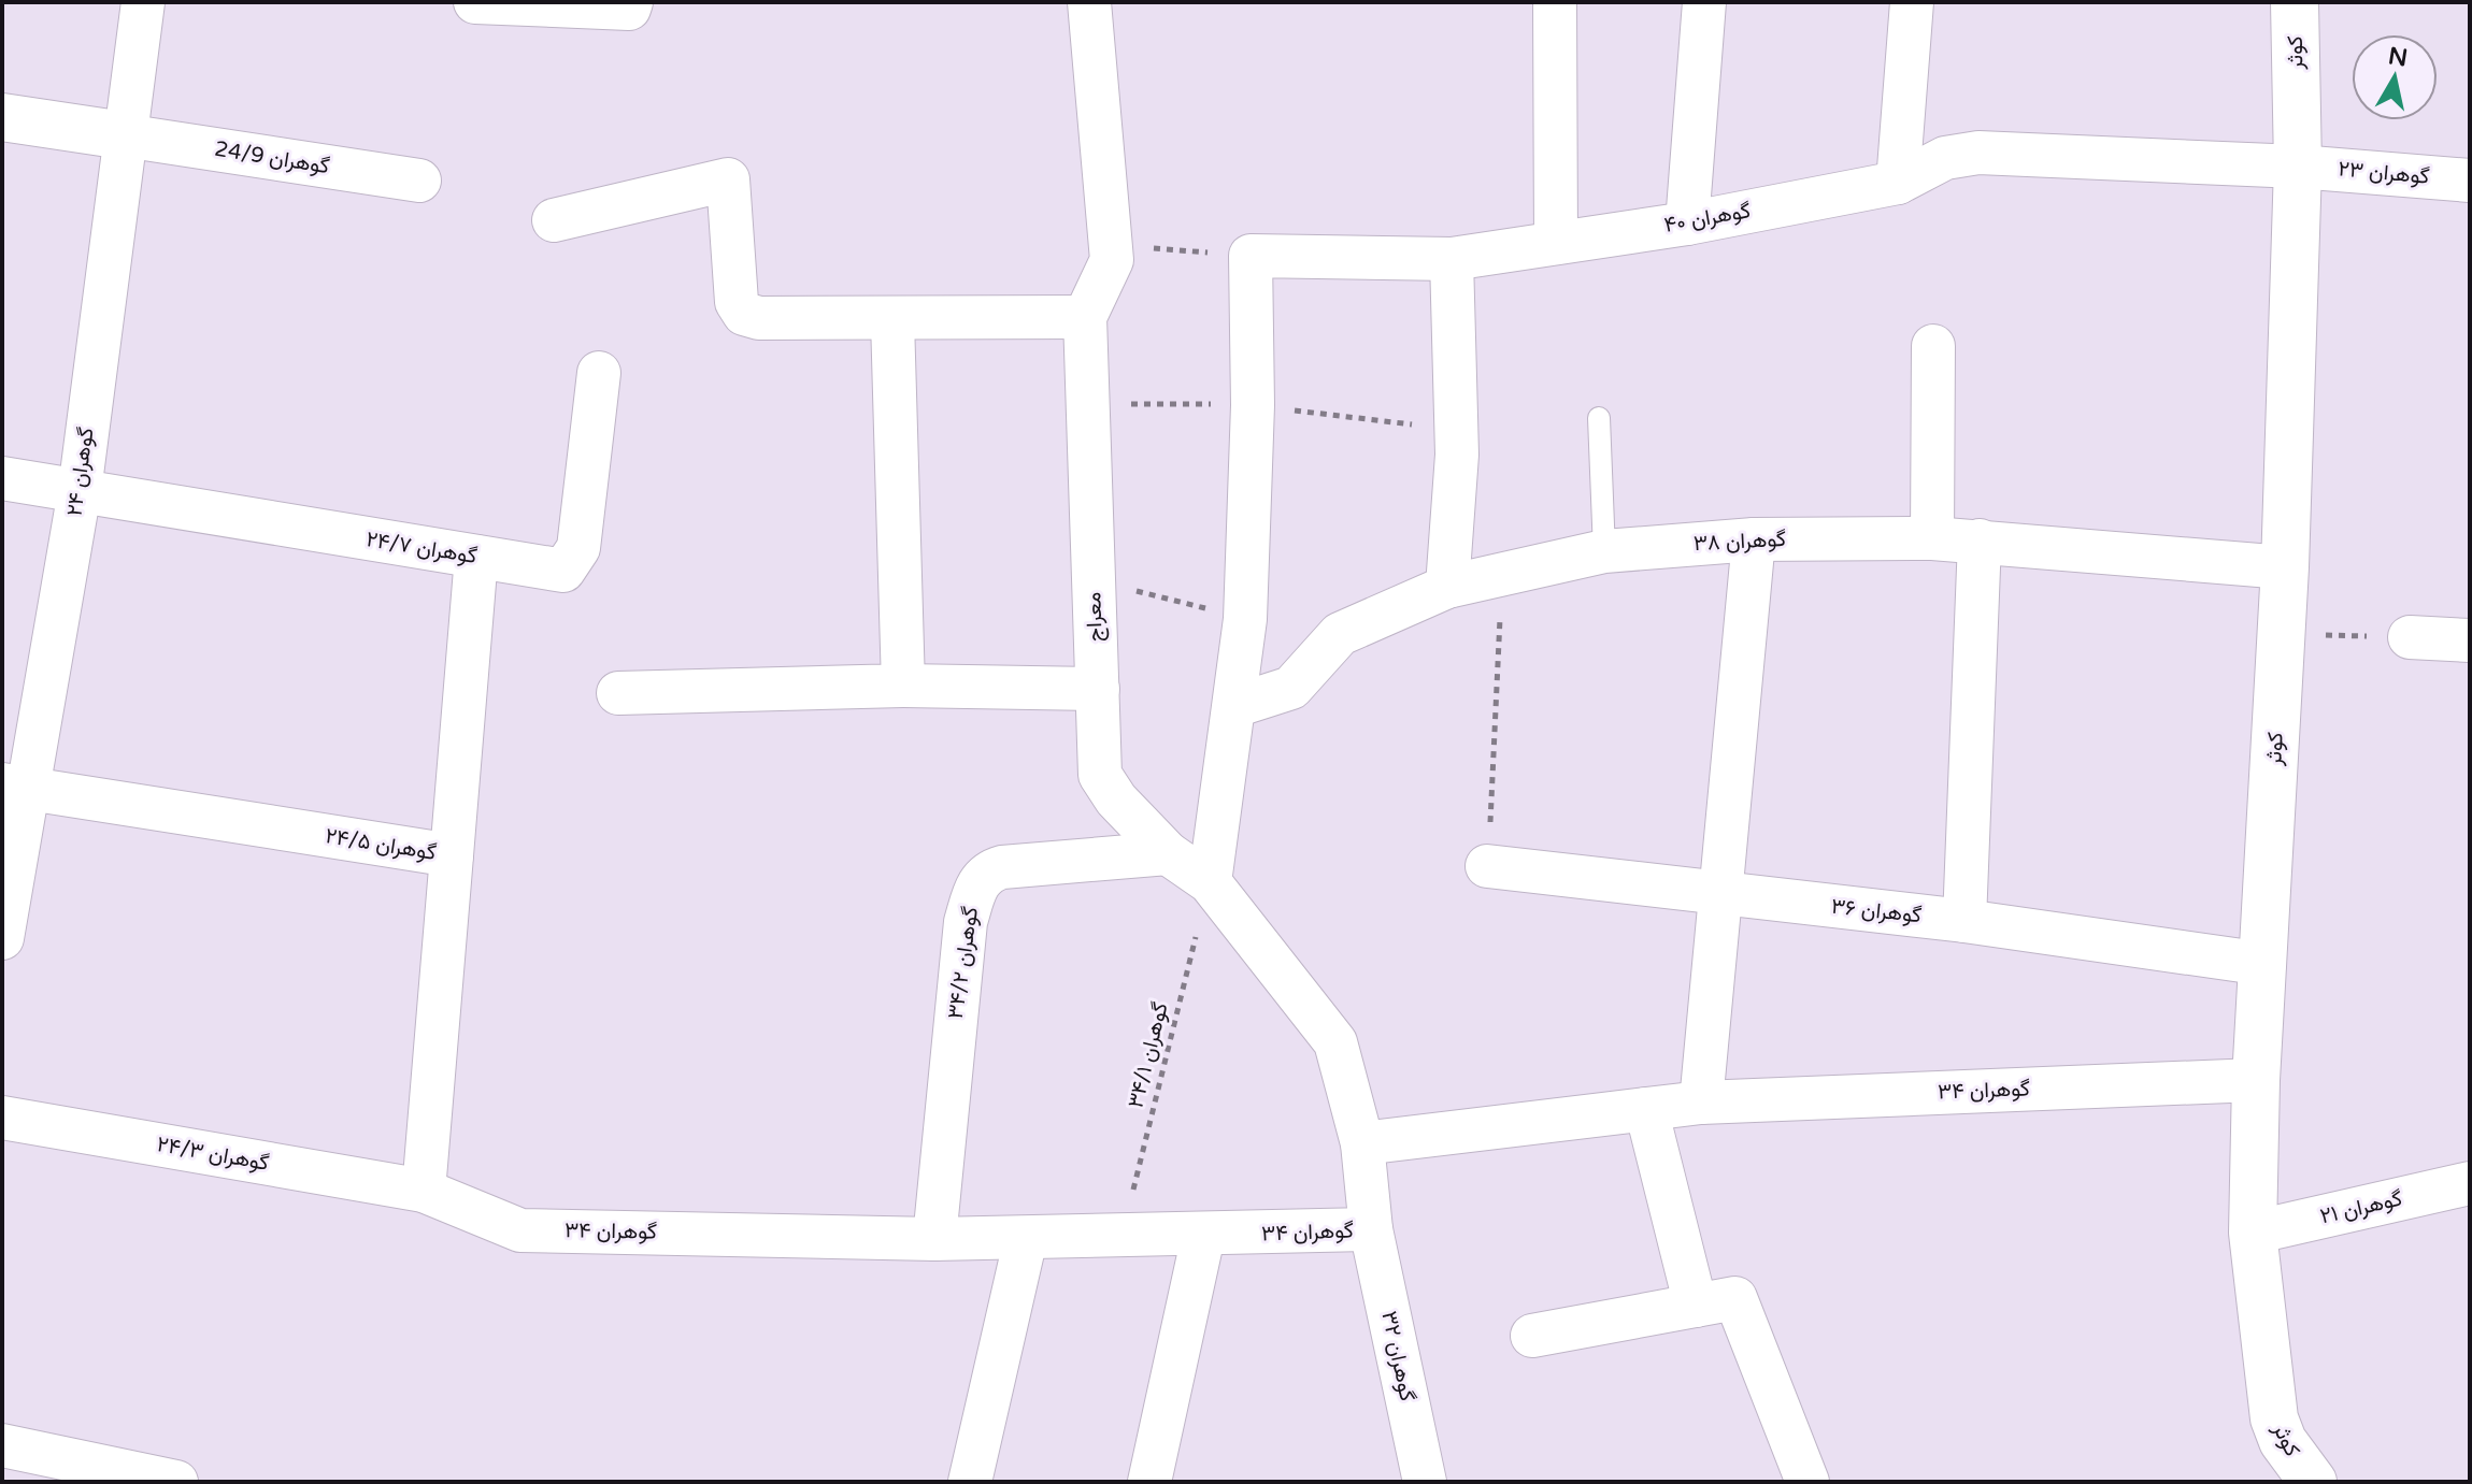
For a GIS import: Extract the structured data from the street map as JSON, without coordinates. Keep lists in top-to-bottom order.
{
  "streets": {
    "street": [
      "کوثر",
      "گوهران 24/9",
      "گوهران ۲۳",
      "گوهران ۴۰",
      "گوهران ۲۴",
      "گوهران ۳۸",
      "گوهران ۲۴/۷",
      "معراج",
      "گوهران ۲۴/۵",
      "گوهران ۳۶",
      "گوهران ۳۴/۲",
      "گوهران ۳۴",
      "گوهران ۲۴/۳",
      "گوهران ۲۱",
      "گوهران ۳۲"
    ],
    "path": ["گوهران ۳۴/۱"]
  },
  "crossings": [
    ["کوثر", "گوهران ۲۳"],
    ["کوثر", "گوهران ۴۰"],
    ["کوثر", "گوهران ۳۸"],
    ["کوثر", "گوهران ۳۶"],
    ["کوثر", "گوهران ۳۴"],
    ["کوثر", "گوهران ۲۱"],
    ["گوهران 24/9", "گوهران ۲۴"],
    ["گوهران ۲۳", "گوهران ۴۰"],
    ["گوهران ۲۴", "گوهران ۲۴/۷"],
    ["گوهران ۲۴", "گوهران ۲۴/۵"],
    ["معراج", "گوهران ۳۴/۲"],
    ["معراج", "گوهران ۳۴/۱"],
    ["معراج", "گوهران ۳۴"],
    ["گوهران ۲۴/۵", "گوهران ۳۴"],
    ["گوهران ۲۴/۵", "گوهران ۲۴/۳"],
    ["گوهران ۳۴/۲", "گوهران ۳۴"],
    ["گوهران ۳۴/۱", "گوهران ۳۴"],
    ["گوهران ۳۴", "گوهران ۲۴/۳"],
    ["گوهران ۳۴", "گوهران ۳۲"]
  ],
  "north": "top"
}
